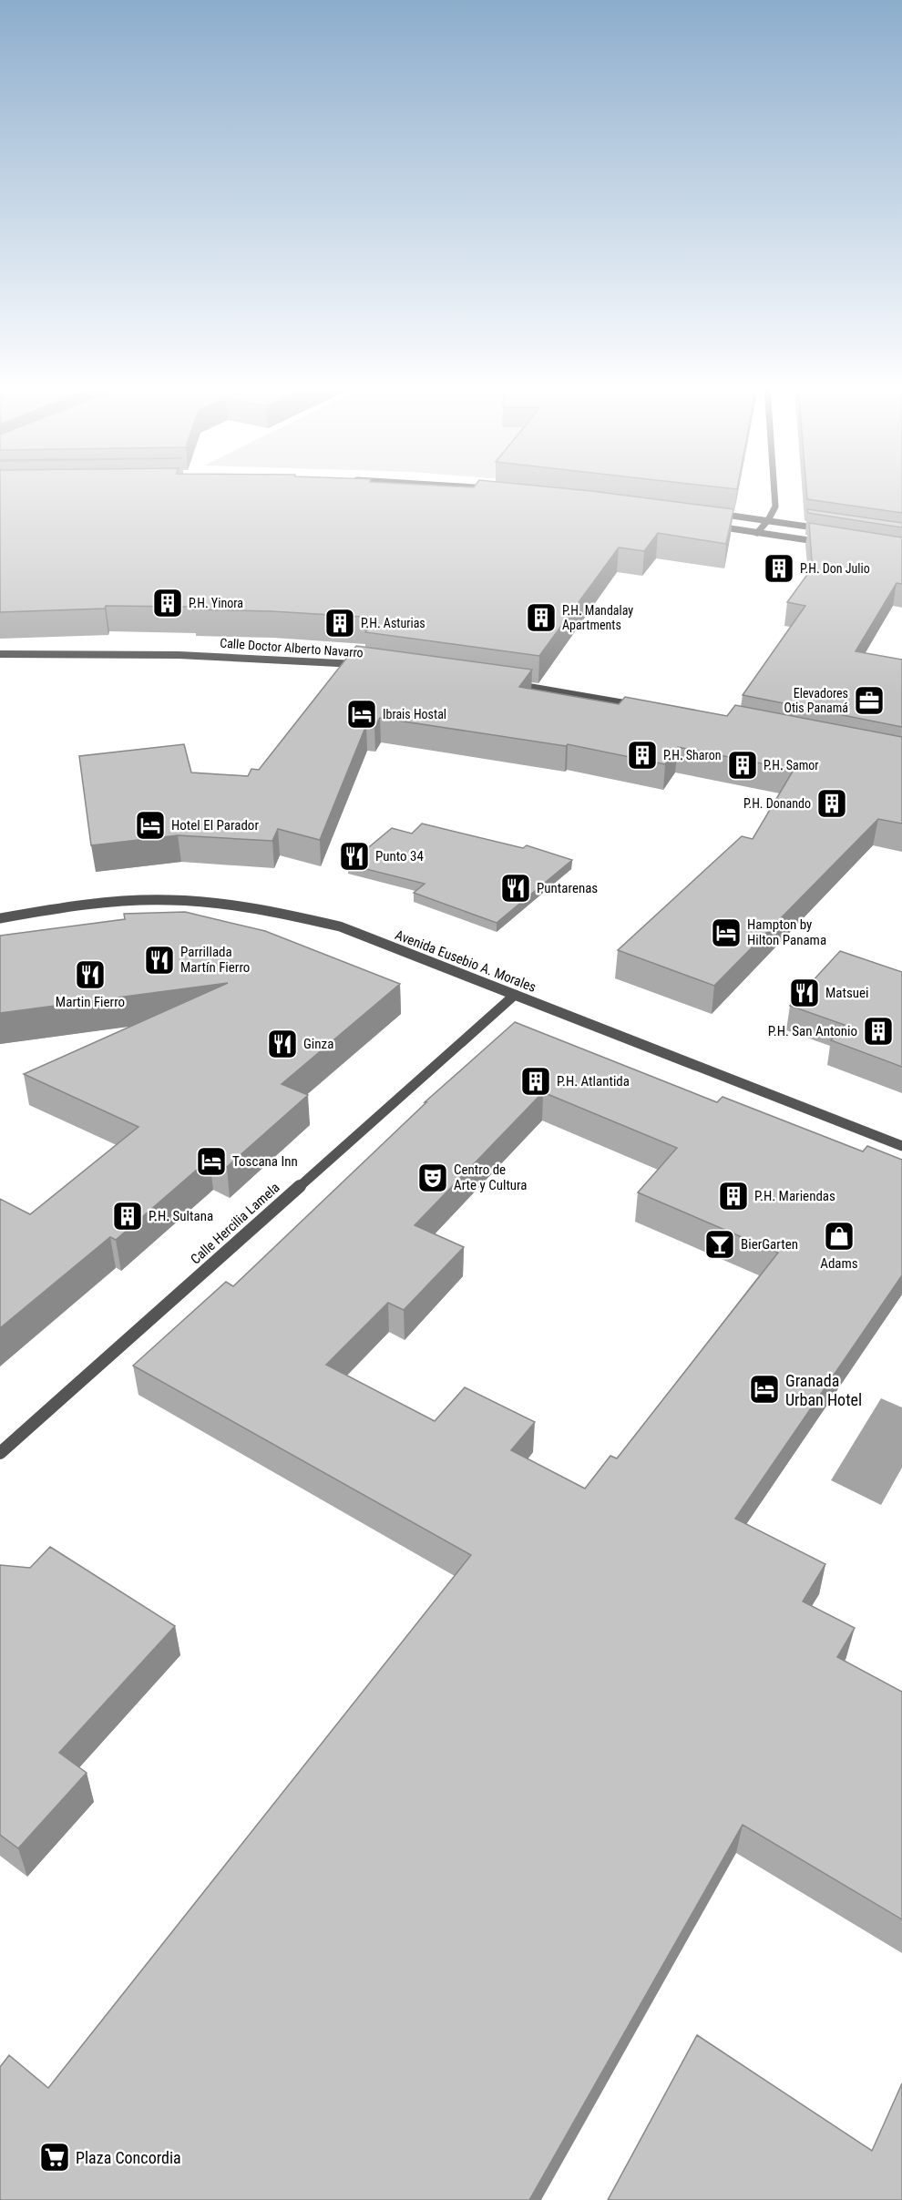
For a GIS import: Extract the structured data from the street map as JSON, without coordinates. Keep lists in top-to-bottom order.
{
  "streets": {
    "street": ["Calle Doctor Alberto Navarro", "Avenida Eusebio A. Morales", "Calle Hercilia Lamela"]
  },
  "crossings": [
    ["Avenida Eusebio A. Morales", "Calle Hercilia Lamela"]
  ],
  "places": {
    "building": [
      "P.H. Don Julio",
      "P.H. Yinora",
      "P.H. Mandalay Apartments",
      "P.H. Asturias",
      "P.H. Sharon",
      "P.H. Samor",
      "P.H. Donando",
      "P.H. San Antonio",
      "P.H. Atlantida",
      "P.H. Mariendas",
      "P.H. Sultana"
    ],
    "office": ["Elevadores Otis Panamá"],
    "hotel": [
      "Ibrais Hostal",
      "Hotel El Parador",
      "Hampton by Hilton Panama",
      "Toscana Inn",
      "Granada Urban Hotel"
    ],
    "restaurant": [
      "Punto 34",
      "Puntarenas",
      "Parrillada Martín Fierro",
      "Martin Fierro",
      "Matsuei",
      "Ginza"
    ],
    "theatre": ["Centro de Arte y Cultura"],
    "shop": ["Adams"],
    "bar": ["BierGarten"],
    "supermarket": ["Plaza Concordia"]
  }
}
